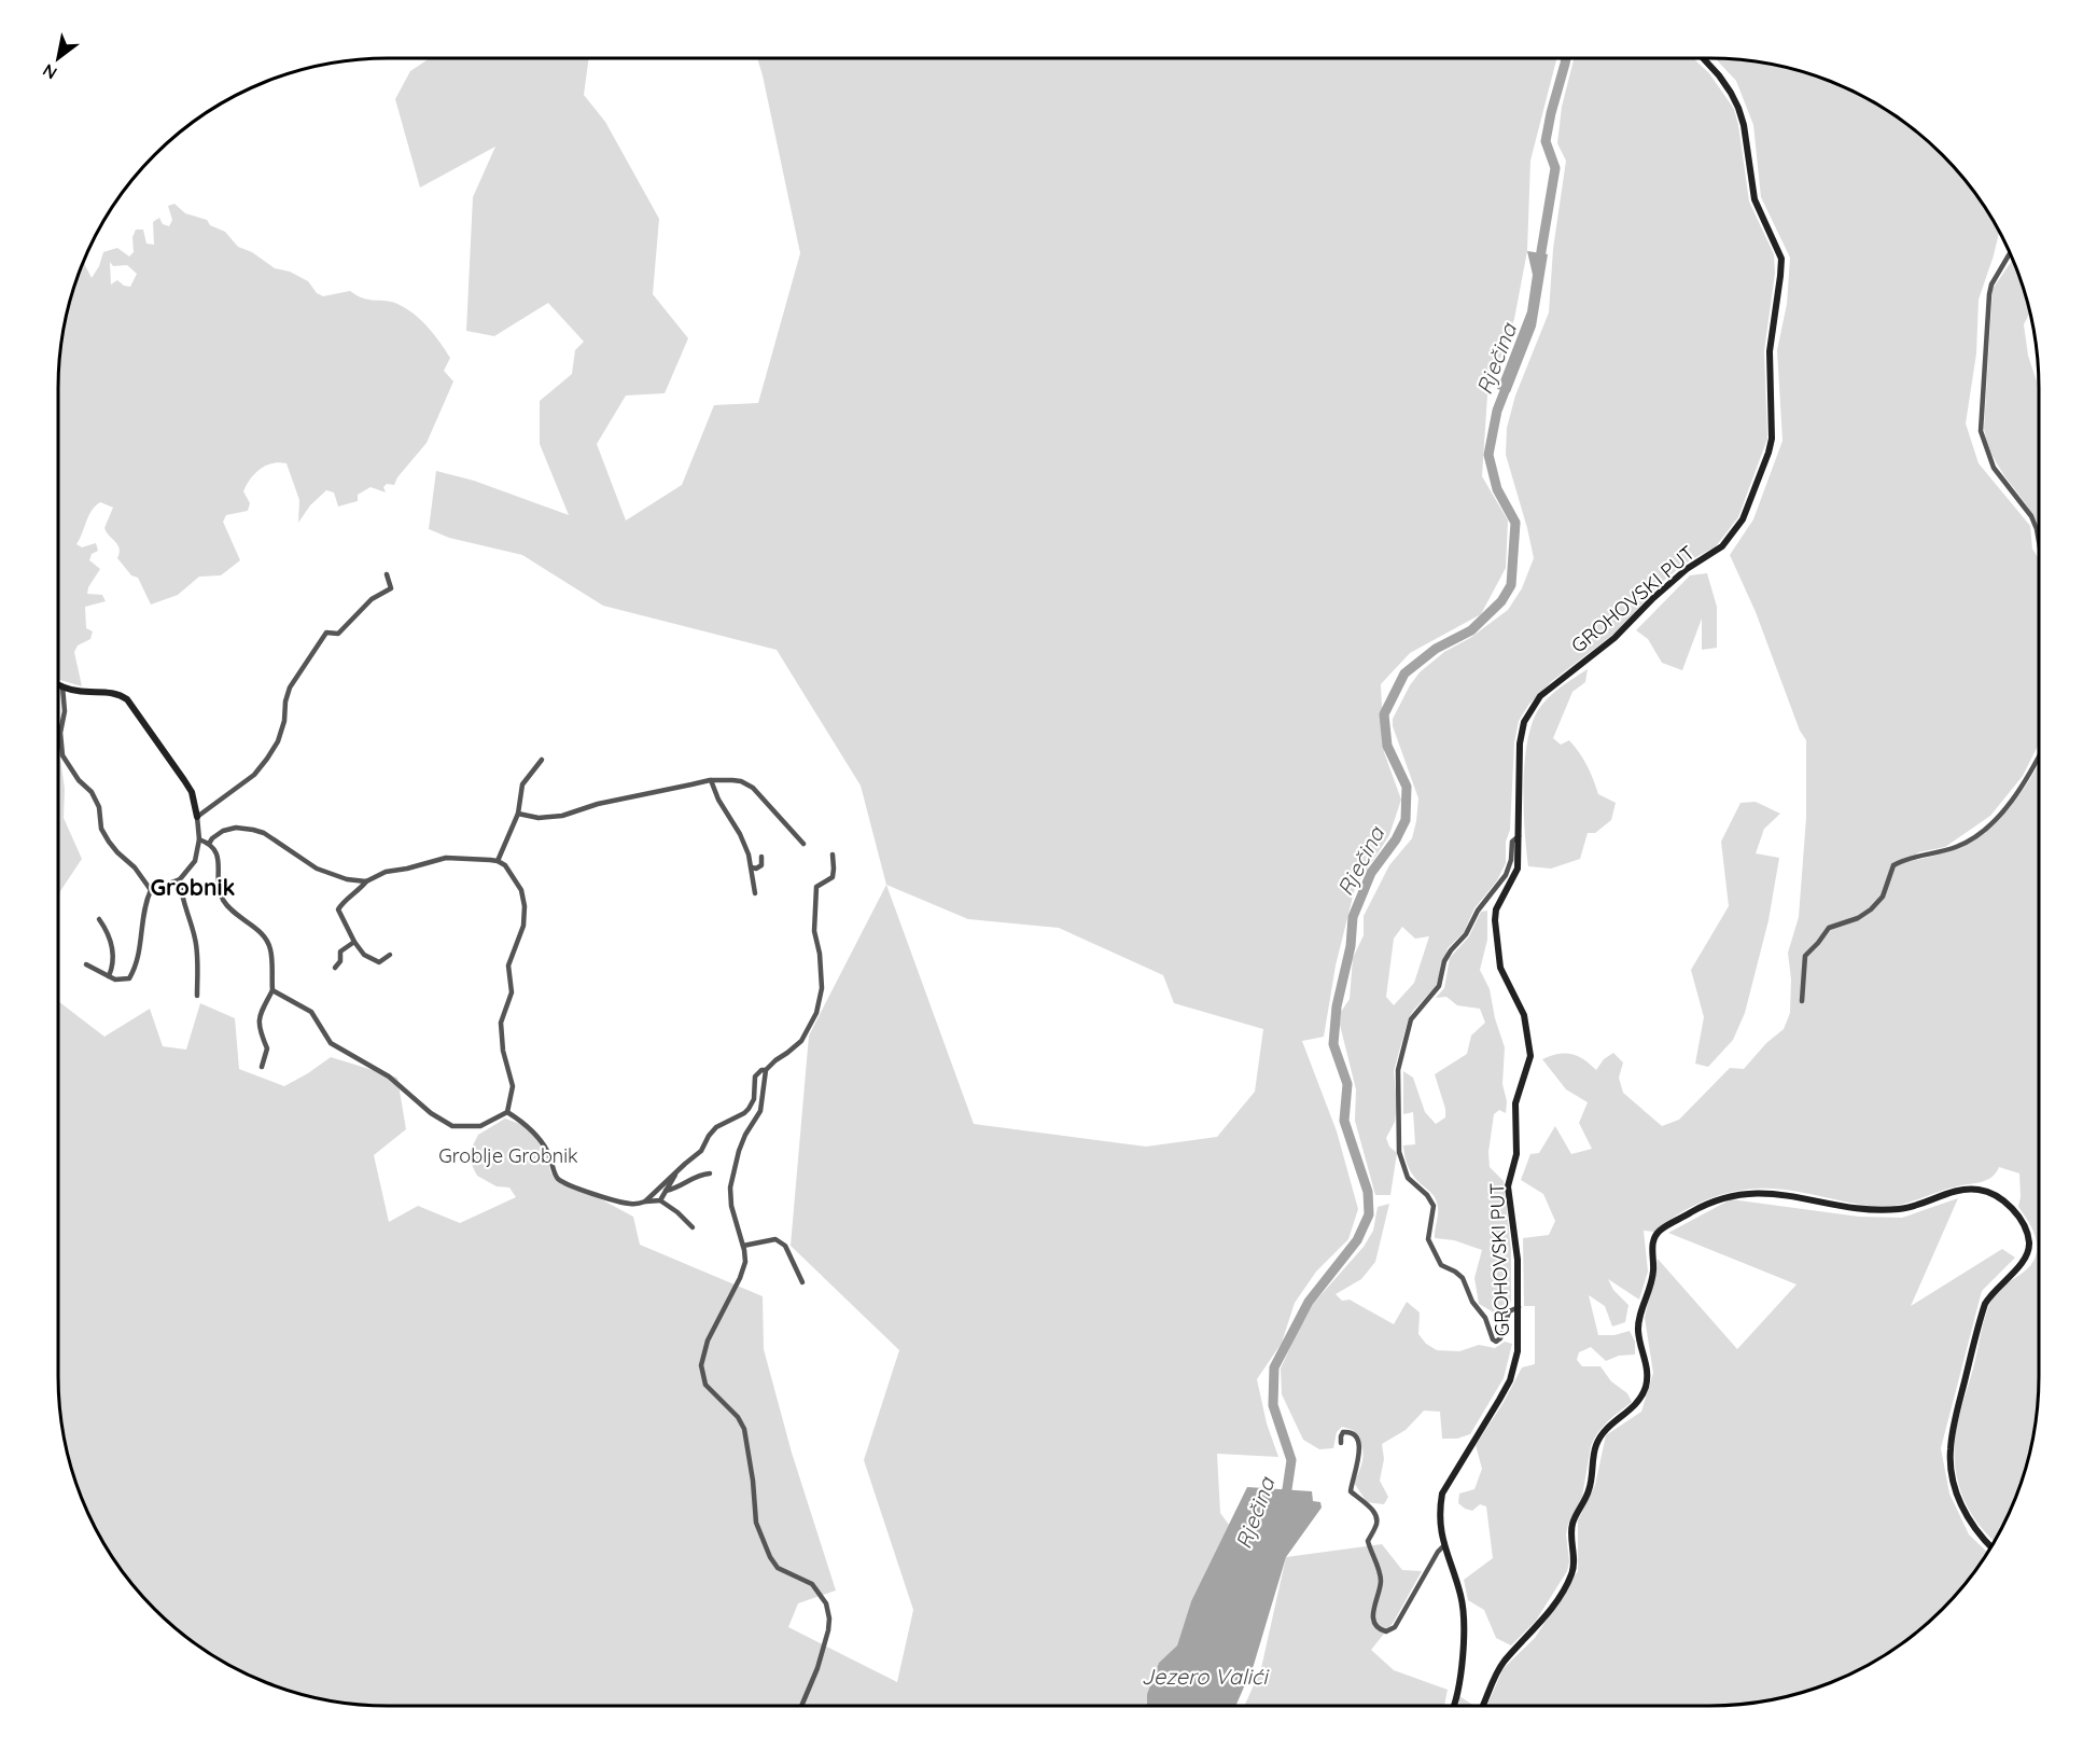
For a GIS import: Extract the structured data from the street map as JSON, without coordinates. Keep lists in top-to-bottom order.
{
  "streets": {
    "main road": ["GROHOVSKI PUT"]
  },
  "districts": ["Grobnik"],
  "water": ["Rječina", "Jezero Valići"],
  "parks": ["Groblje Grobnik"],
  "north": "bottom left"
}
